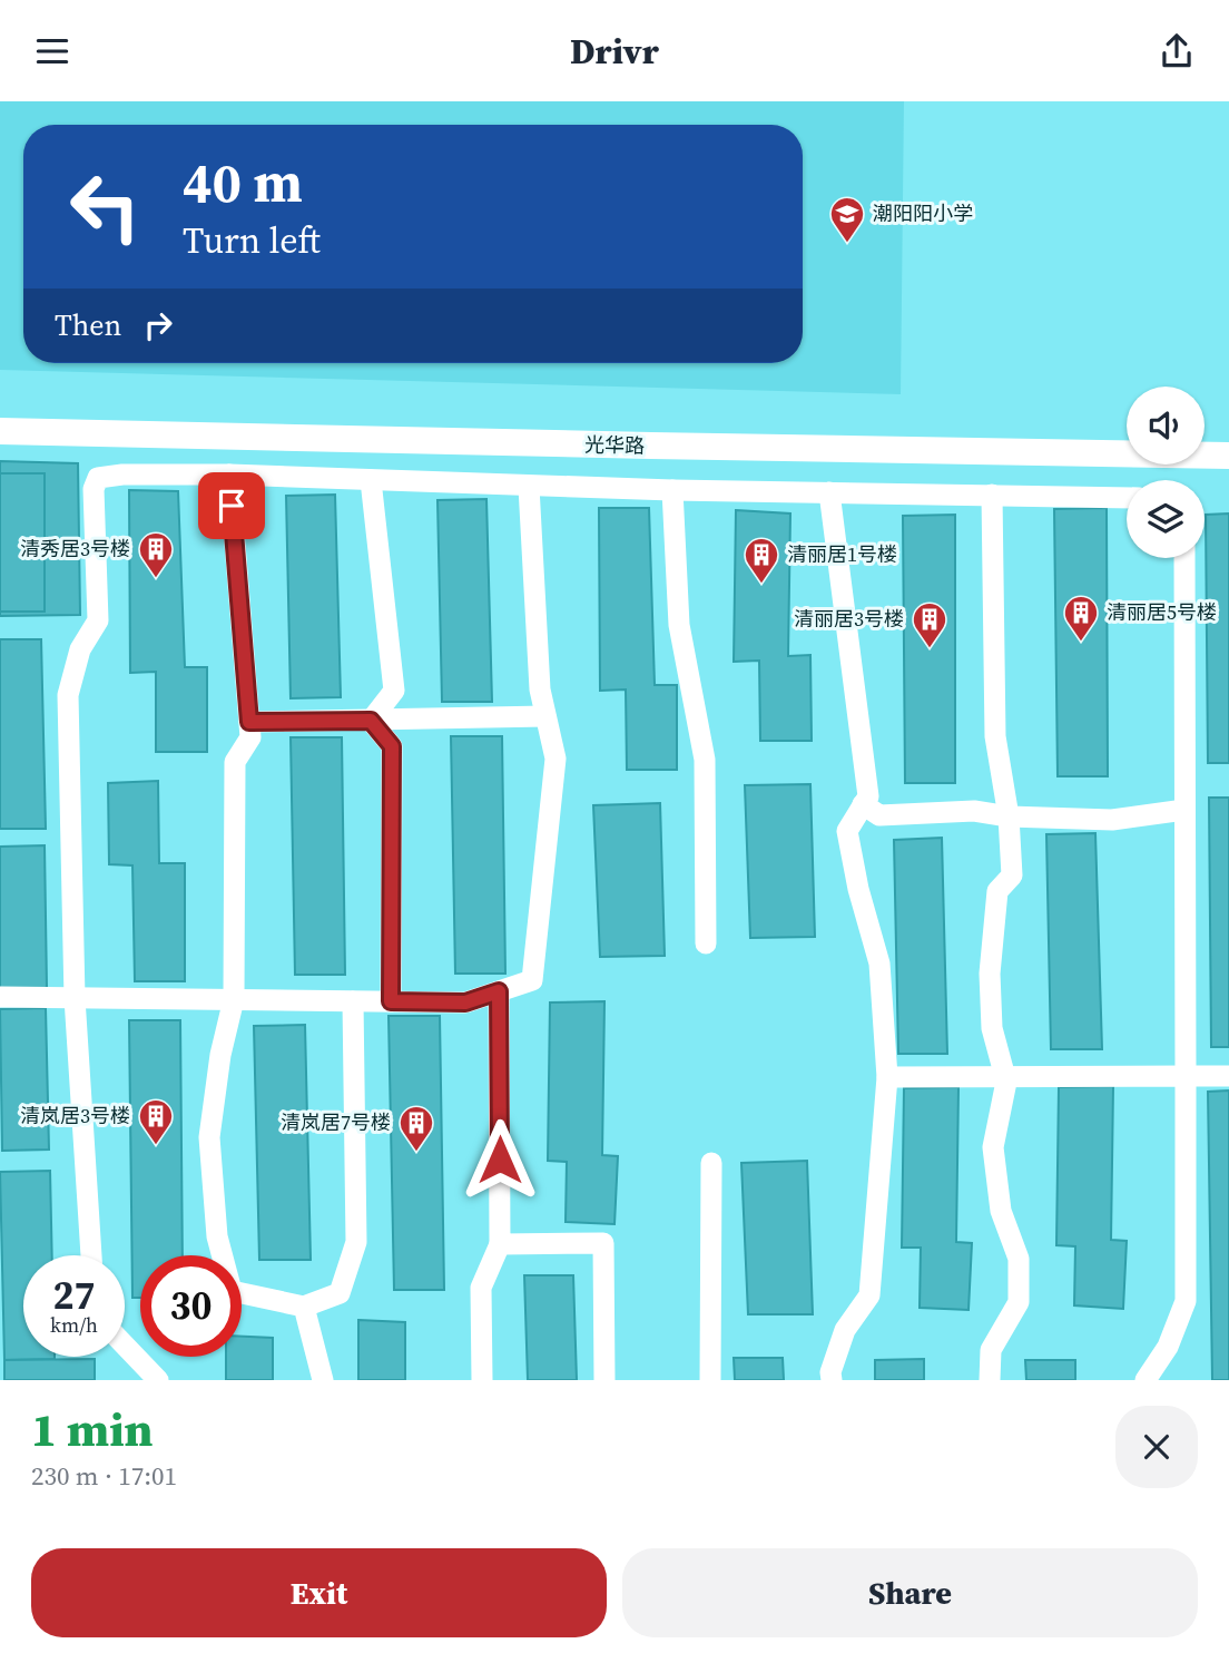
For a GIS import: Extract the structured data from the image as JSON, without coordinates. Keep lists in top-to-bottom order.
{
  "streets": {
    "street": ["光华路"]
  },
  "places": {
    "school or university": ["潮阳阳小学"],
    "building": [
      "清秀居3号楼",
      "清丽居1号楼",
      "清丽居5号楼",
      "清丽居3号楼",
      "清岚居3号楼",
      "清岚居7号楼"
    ]
  },
  "page": {
    "header": "Drivr",
    "turn": ["40 m", "Turn left"],
    "then": "Then",
    "speed": "27 km/h",
    "limit": "30",
    "heading": ["1 min", "230 m · 17:01"],
    "buttons": ["Exit", "Share"]
  }
}
